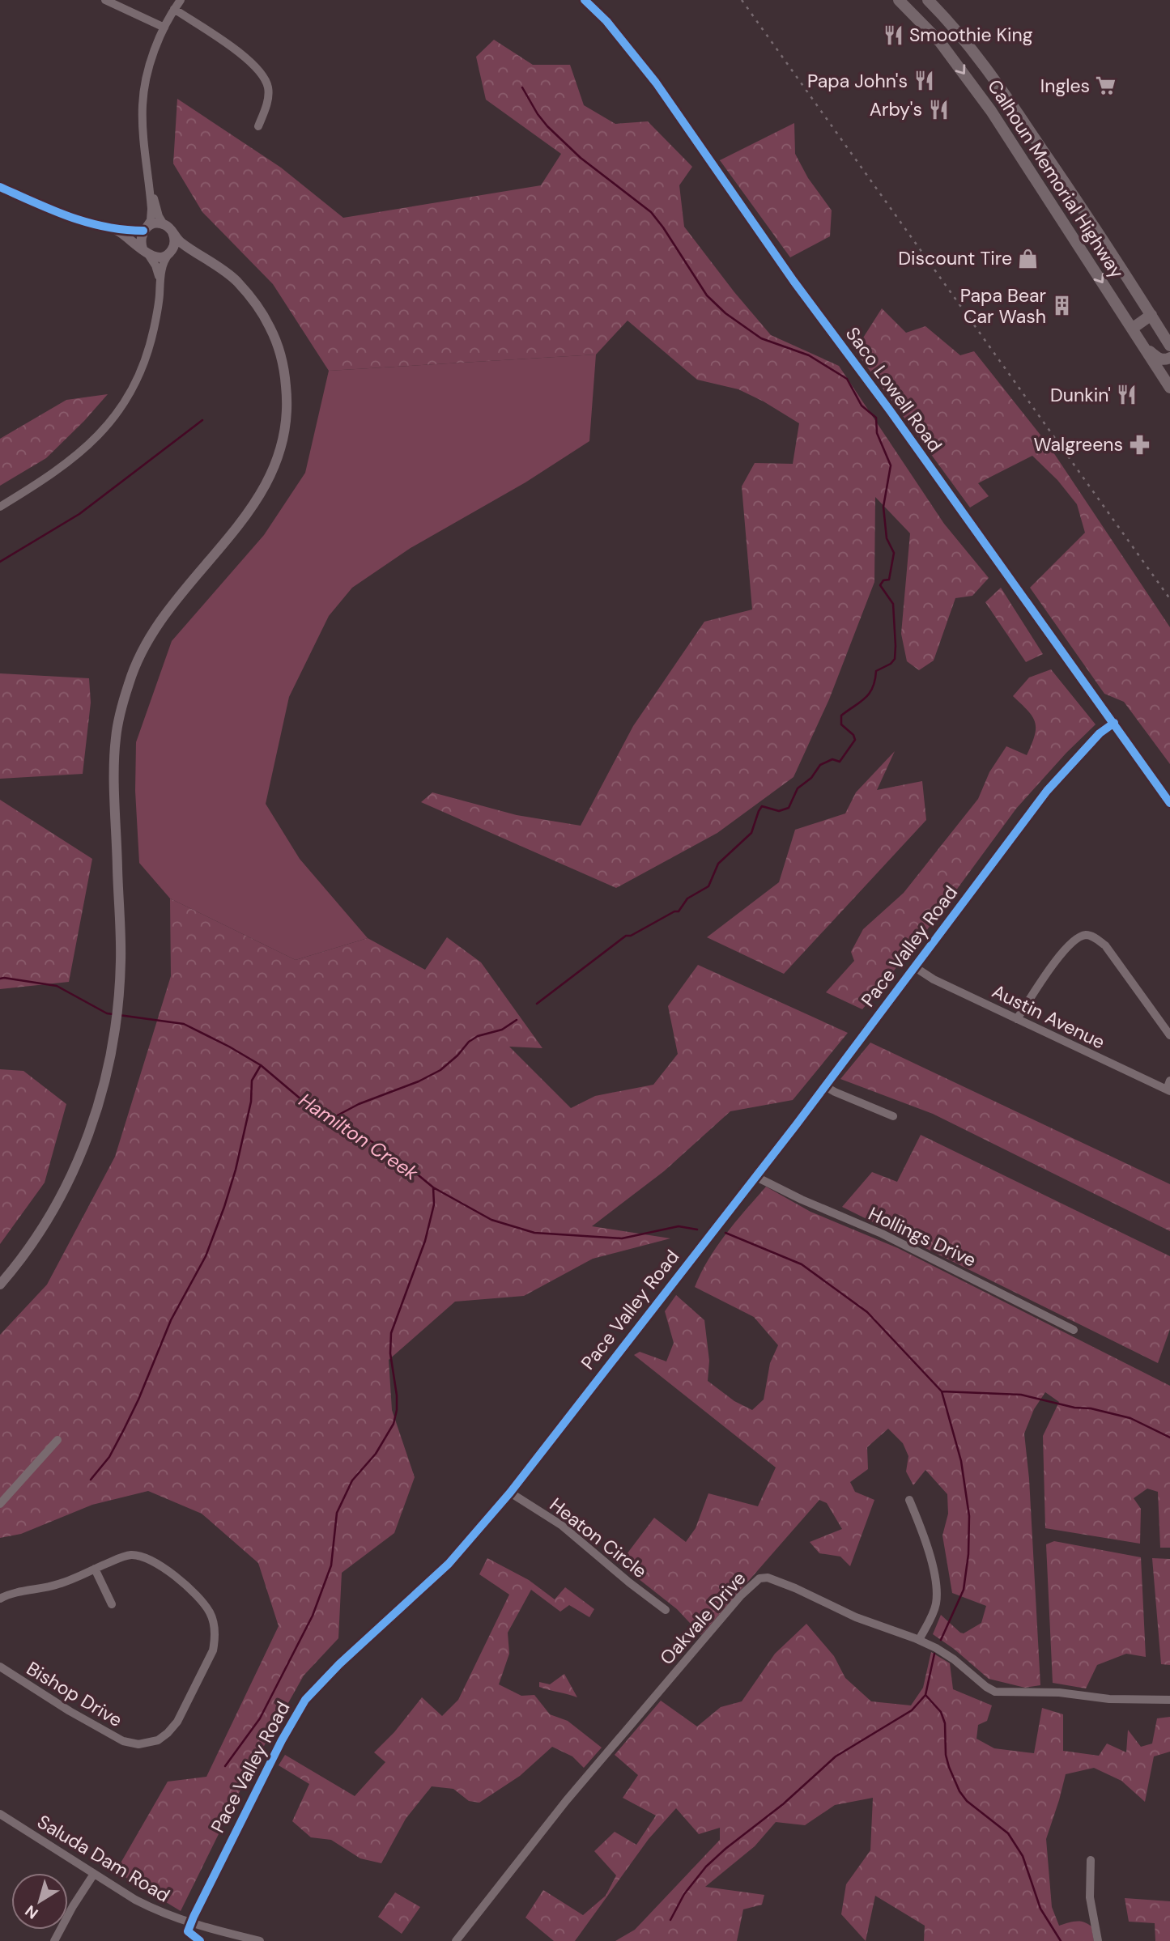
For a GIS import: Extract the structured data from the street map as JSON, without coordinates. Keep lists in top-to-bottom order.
{
  "streets": {
    "highway": ["Calhoun Memorial Highway"],
    "street": [
      "Saco Lowell Road",
      "Pace Valley Road",
      "Austin Avenue",
      "Hollings Drive",
      "Heaton Circle",
      "Oakvale Drive",
      "Bishop Drive",
      "Saluda Dam Road"
    ]
  },
  "crossings": [
    ["Saco Lowell Road", "Pace Valley Road"],
    ["Pace Valley Road", "Austin Avenue"],
    ["Pace Valley Road", "Hollings Drive"],
    ["Pace Valley Road", "Heaton Circle"],
    ["Pace Valley Road", "Saluda Dam Road"]
  ],
  "water": ["Hamilton Creek"],
  "places": {
    "restaurant": [
      "Smoothie King",
      "Papa John's",
      "Arby's",
      "Dunkin'"
    ],
    "supermarket": ["Ingles"],
    "shop": ["Discount Tire"],
    "building": ["Papa Bear Car Wash"],
    "pharmacy": ["Walgreens"]
  },
  "north": "bottom left"
}
